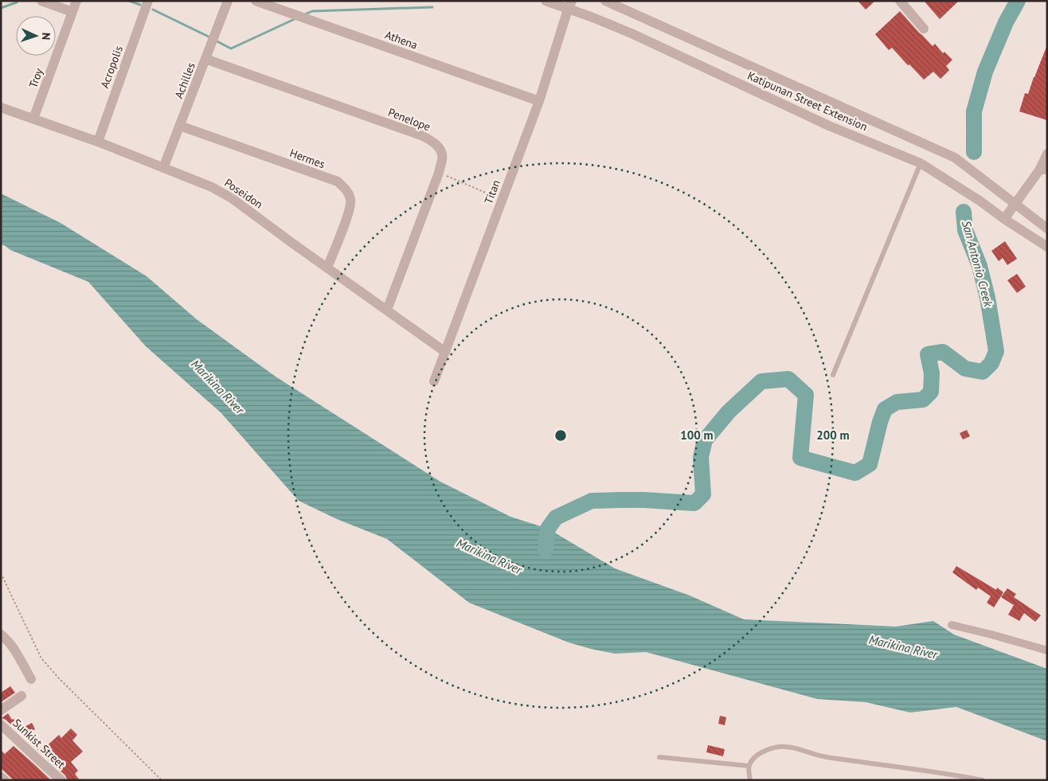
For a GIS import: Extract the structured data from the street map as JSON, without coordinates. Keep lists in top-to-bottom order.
{
  "streets": {
    "street": [
      "Athena",
      "Acropolis",
      "Troy",
      "Achilles",
      "Katipunan Street Extension",
      "Penelope",
      "Hermes",
      "Titan",
      "Poseidon",
      "Sunkist Street"
    ]
  },
  "crossings": [
    ["Athena", "Titan"],
    ["Acropolis", "Poseidon"],
    ["Troy", "Poseidon"],
    ["Achilles", "Penelope"],
    ["Achilles", "Hermes"],
    ["Achilles", "Poseidon"],
    ["Katipunan Street Extension", "Titan"],
    ["Penelope", "Poseidon"],
    ["Hermes", "Poseidon"],
    ["Titan", "Poseidon"]
  ],
  "water": ["San Antonio Creek", "Marikina River"],
  "north": "right",
  "rings": ["100 m", "200 m"]
}
